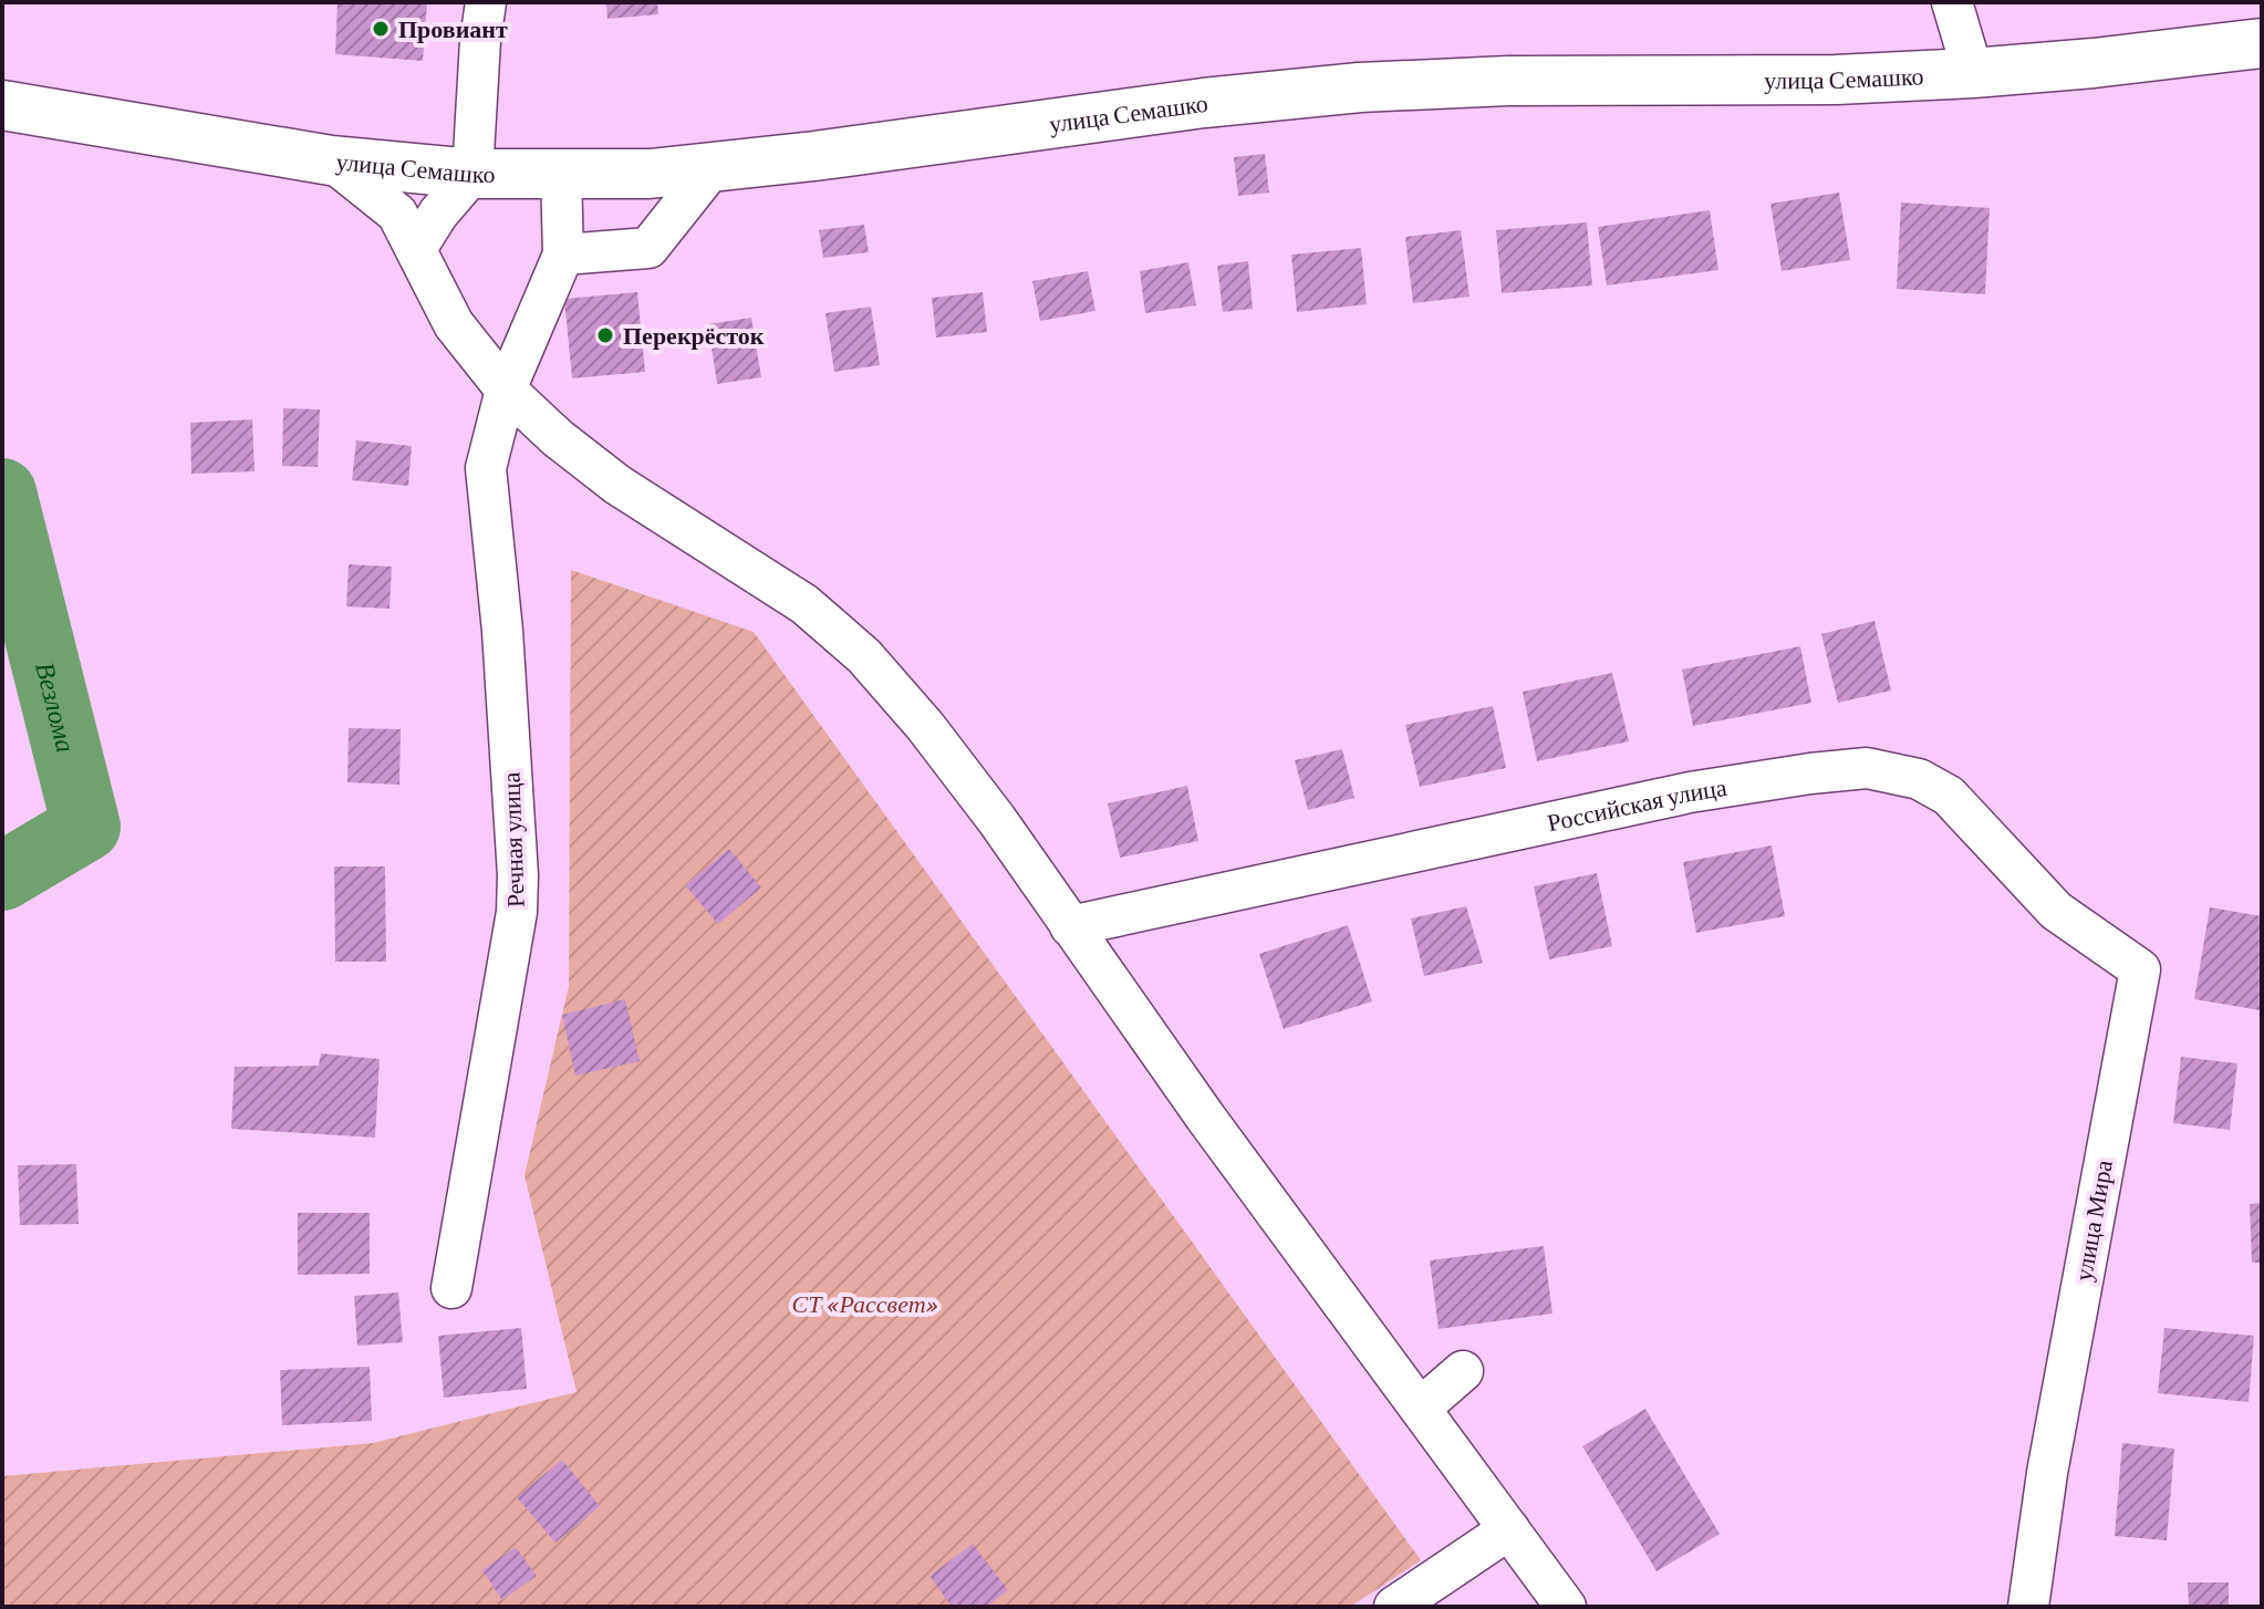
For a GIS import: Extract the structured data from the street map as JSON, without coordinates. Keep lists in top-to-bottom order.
{
  "streets": {
    "main road": ["улица Семашко"],
    "street": ["Российская улица", "Речная улица", "улица Мира"]
  },
  "crossings": [
    ["Российская улица", "улица Мира"]
  ],
  "water": ["Везлома"],
  "parks": ["СТ «Рассвет»"],
  "places": ["Провиант", "Перекрёсток"]
}
